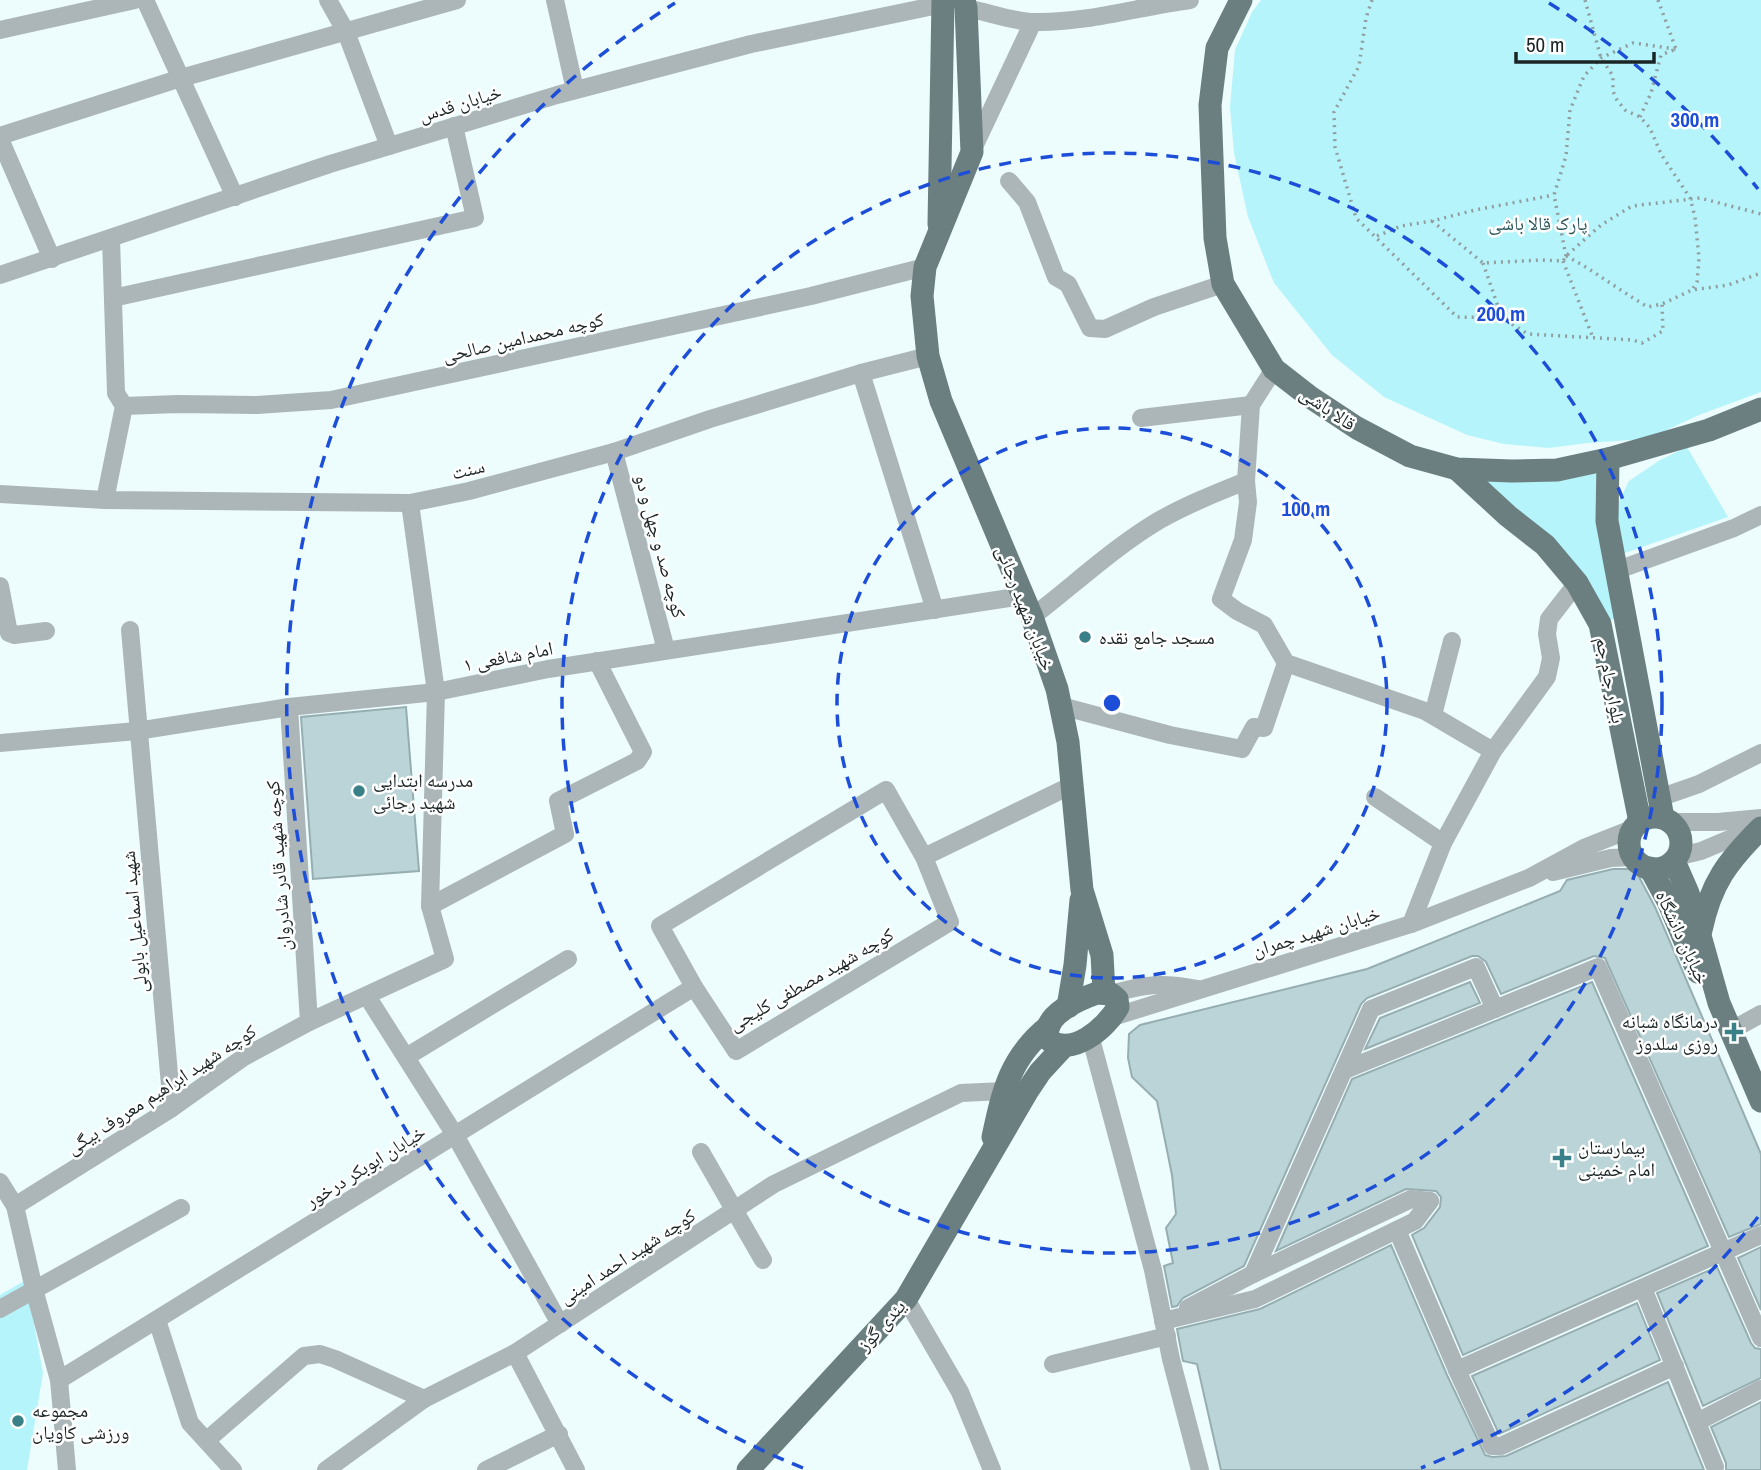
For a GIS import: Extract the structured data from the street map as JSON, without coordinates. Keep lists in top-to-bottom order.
{
  "streets": {
    "main road": [
      "قالا باشی",
      "خیابان شهید رجائی",
      "بلوار جام جم",
      "خیابان دانشگاه",
      "یئدی گوز"
    ],
    "street": [
      "خیابان قدس",
      "کوچه محمدامین صالحی",
      "سنت",
      "کوچه صد و چهل و دو",
      "امام شافعی ۱",
      "کوچه شهید قادر شادروان",
      "شهید اسماعیل بابولی",
      "خیابان شهید چمران",
      "کوچه شهید مصطفی کلیجی",
      "کوچه شهید ابراهیم معروف بیگی",
      "خیابان ابوبکر درخور",
      "کوچه شهید احمد امینی"
    ]
  },
  "crossings": [
    ["خیابان قدس", "خیابان شهید رجائی"],
    ["کوچه محمدامین صالحی", "خیابان شهید رجائی"],
    ["قالا باشی", "بلوار جام جم"],
    ["سنت", "کوچه صد و چهل و دو"],
    ["سنت", "خیابان شهید رجائی"],
    ["کوچه صد و چهل و دو", "امام شافعی ۱"],
    ["خیابان شهید رجائی", "امام شافعی ۱"],
    ["خیابان شهید رجائی", "خیابان شهید چمران"],
    ["امام شافعی ۱", "کوچه شهید قادر شادروان"],
    ["امام شافعی ۱", "شهید اسماعیل بابولی"],
    ["بلوار جام جم", "خیابان شهید چمران"],
    ["بلوار جام جم", "خیابان دانشگاه"],
    ["کوچه شهید قادر شادروان", "کوچه شهید ابراهیم معروف بیگی"],
    ["شهید اسماعیل بابولی", "کوچه شهید ابراهیم معروف بیگی"],
    ["خیابان شهید چمران", "خیابان دانشگاه"],
    ["کوچه شهید مصطفی کلیجی", "خیابان ابوبکر درخور"]
  ],
  "parks": ["پارک قالا باشی"],
  "places": {
    "other": ["مسجد جامع نقده", "مدرسه ابتدایی شهید رجائی", "مجموعه ورزشی کاویان"],
    "health": ["درمانگاه شبانه روزی سلدوز", "بیمارستان امام خمینی"]
  },
  "scale_bar": "50 m",
  "rings": ["300 m", "200 m", "100 m"]
}
